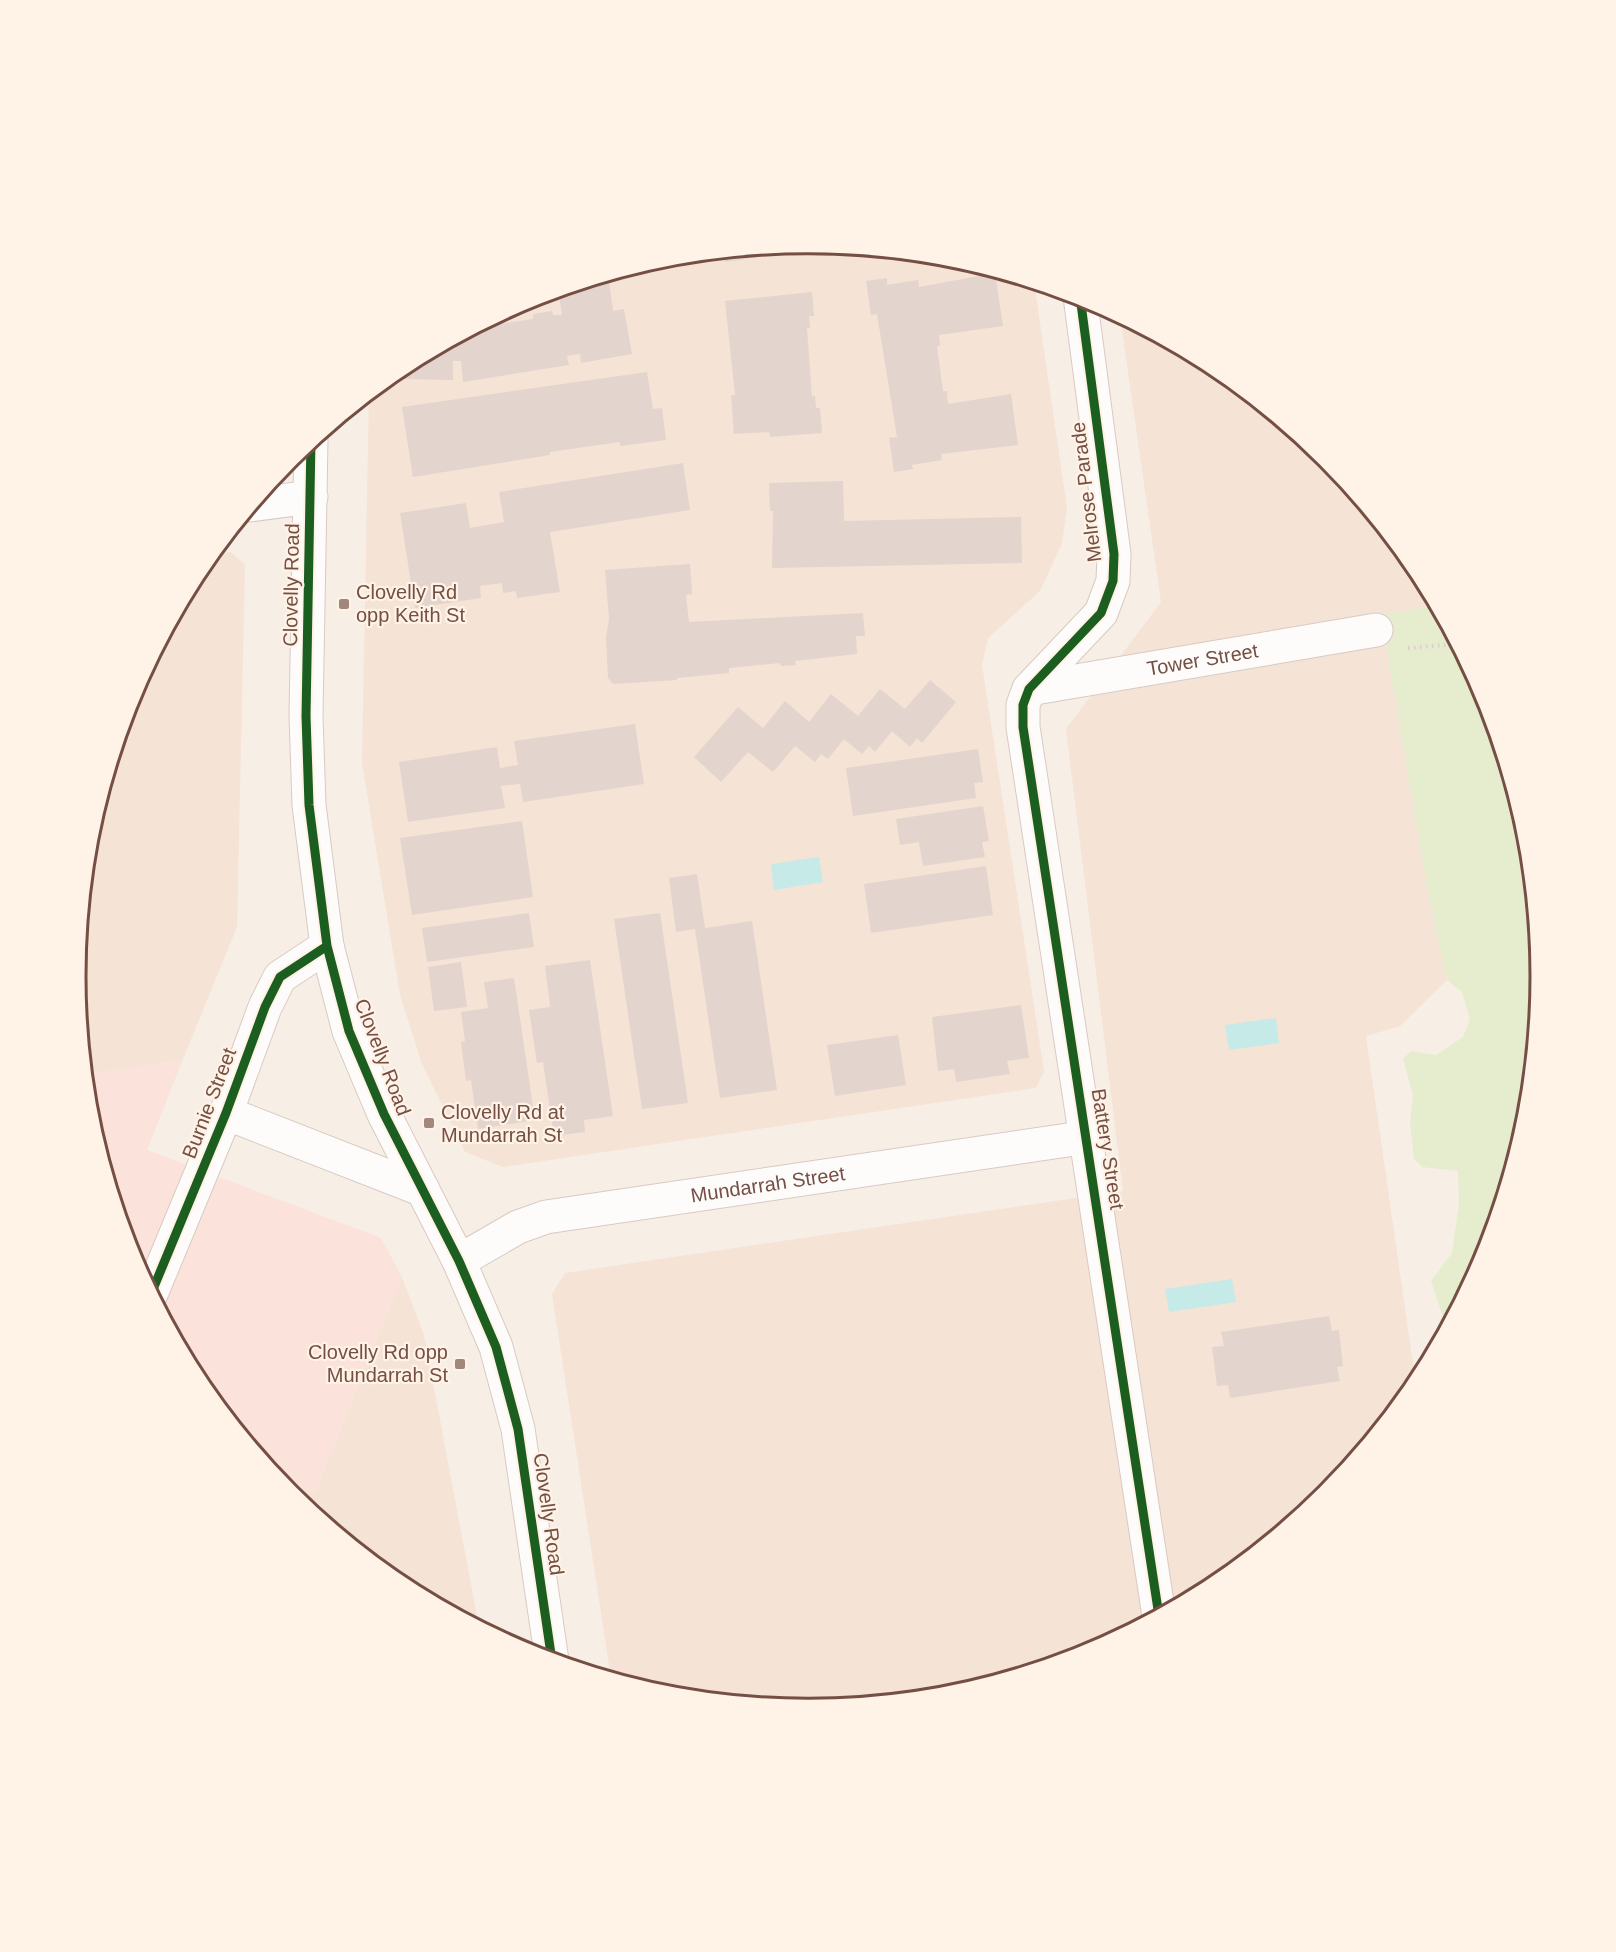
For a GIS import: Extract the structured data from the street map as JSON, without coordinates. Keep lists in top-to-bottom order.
{
  "streets": {
    "street": [
      "Melrose Parade",
      "Clovelly Road",
      "Tower Street",
      "Burnie Street",
      "Battery Street",
      "Mundarrah Street"
    ]
  },
  "crossings": [
    ["Melrose Parade", "Tower Street"],
    ["Melrose Parade", "Battery Street"],
    ["Clovelly Road", "Burnie Street"],
    ["Clovelly Road", "Mundarrah Street"],
    ["Tower Street", "Battery Street"],
    ["Battery Street", "Mundarrah Street"]
  ],
  "places": {
    "transit": ["Clovelly Rd opp Keith St", "Clovelly Rd at Mundarrah St", "Clovelly Rd opp Mundarrah St"]
  }
}
